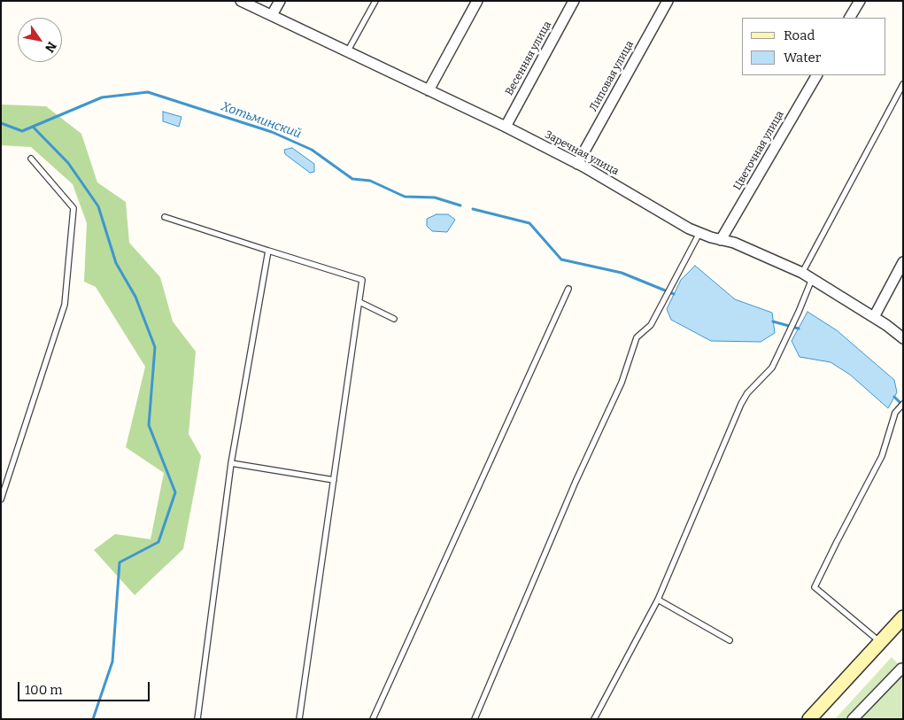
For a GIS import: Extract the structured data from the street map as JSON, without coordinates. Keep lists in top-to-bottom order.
{
  "streets": {
    "street": [
      "Весенняя улица",
      "Липовая улица",
      "Цветочная улица",
      "Заречная улица"
    ]
  },
  "crossings": [
    ["Весенняя улица", "Заречная улица"],
    ["Липовая улица", "Заречная улица"],
    ["Цветочная улица", "Заречная улица"]
  ],
  "water": ["Хотьминский"],
  "legend": ["Road", "Water"],
  "scale_bar": "100 m",
  "north": "bottom right"
}
